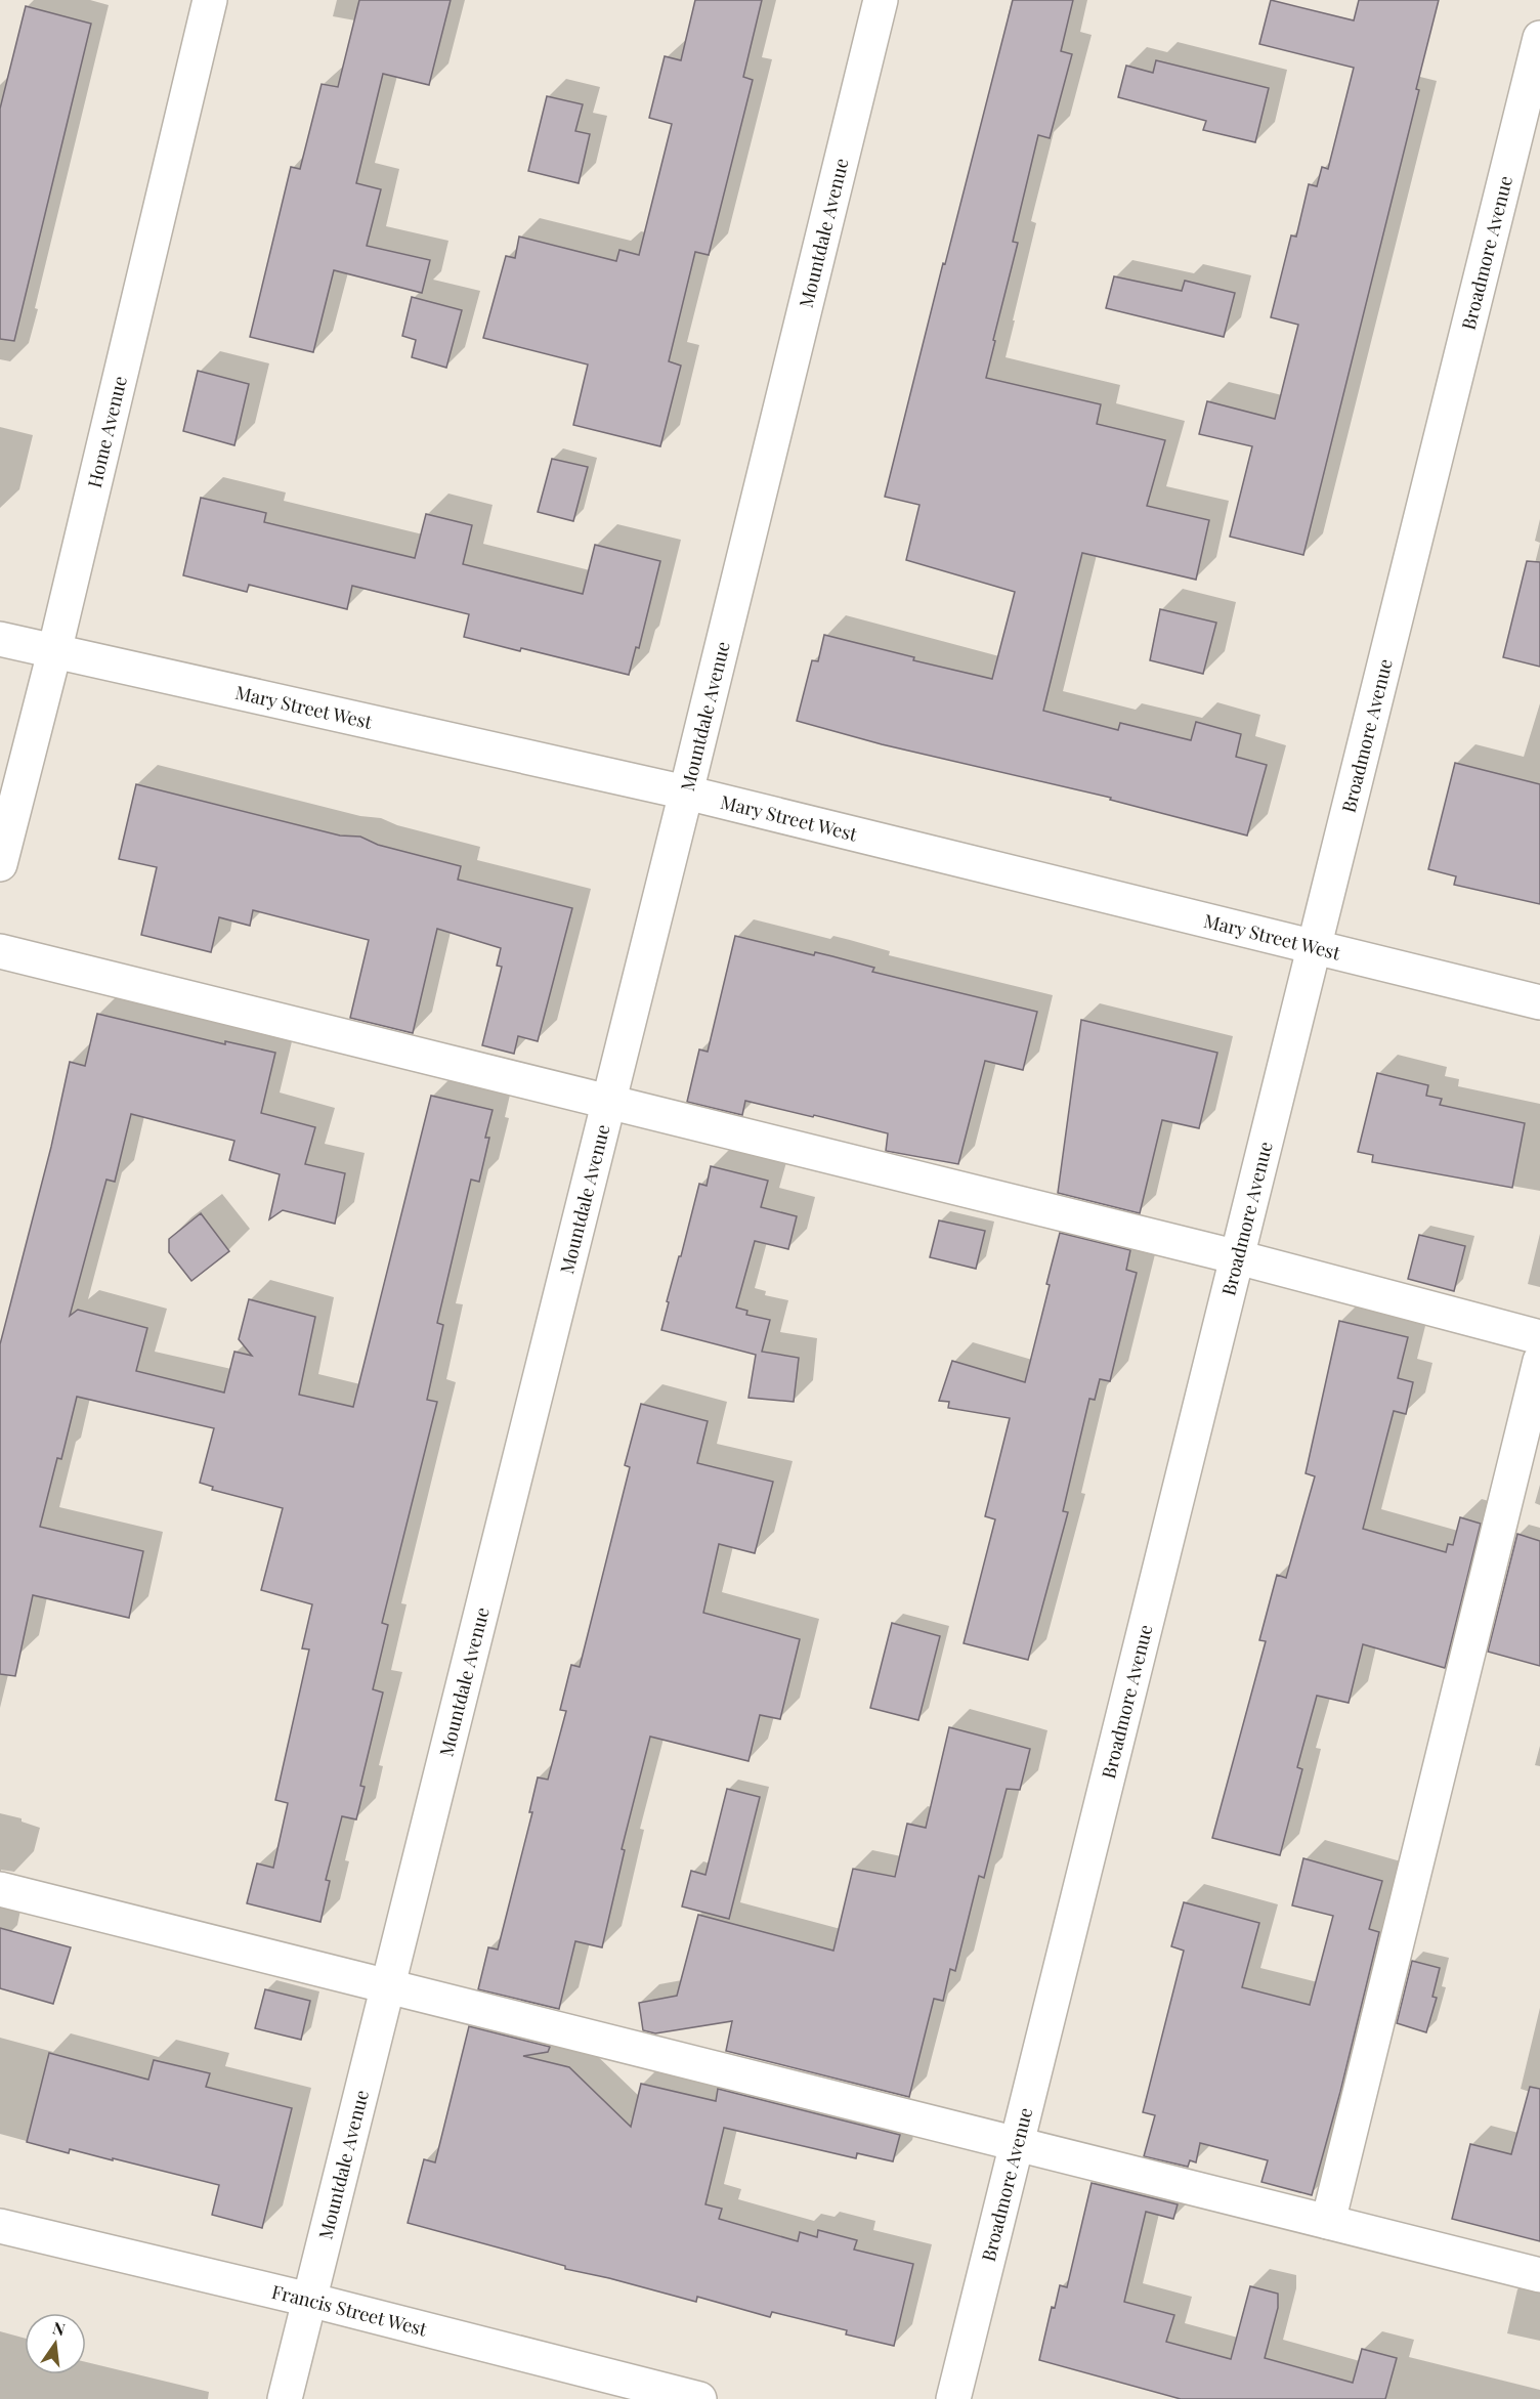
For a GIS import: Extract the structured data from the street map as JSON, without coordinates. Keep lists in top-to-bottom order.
{
  "streets": {
    "street": [
      "Mountdale Avenue",
      "Broadmore Avenue",
      "Home Avenue",
      "Mary Street West",
      "Francis Street West"
    ]
  },
  "crossings": [
    ["Mountdale Avenue", "Mary Street West"],
    ["Mountdale Avenue", "Francis Street West"],
    ["Broadmore Avenue", "Mary Street West"],
    ["Home Avenue", "Mary Street West"]
  ],
  "north": "top"
}
